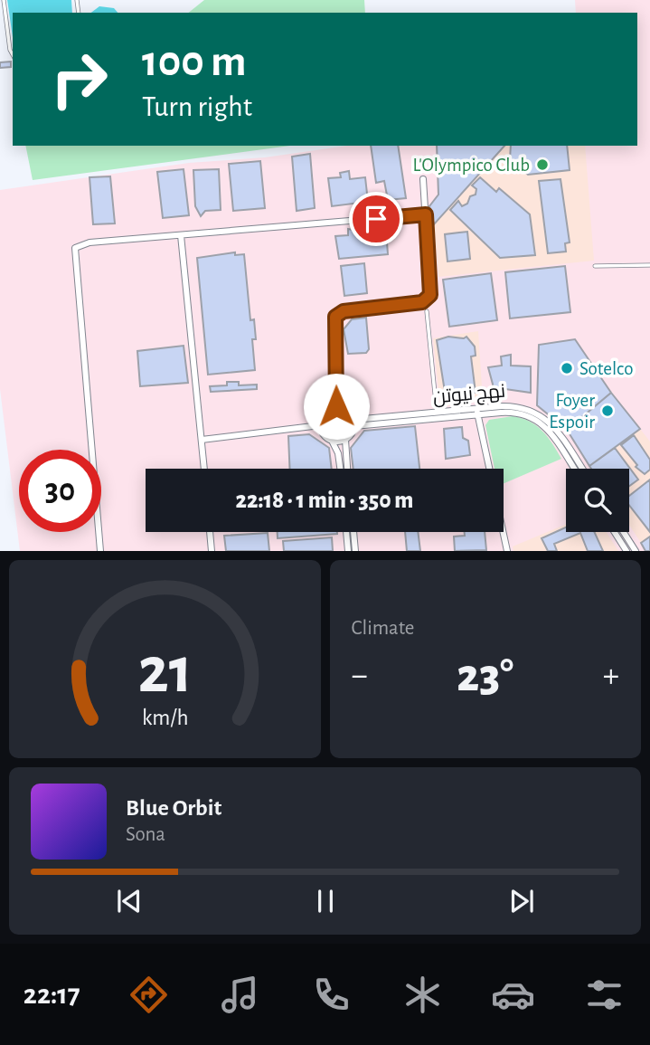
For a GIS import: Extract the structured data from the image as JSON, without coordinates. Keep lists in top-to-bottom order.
{
  "streets": {
    "street": ["نهج نيوتن"]
  },
  "places": ["L'Olympico Club", "Sotelco", "Foyer Espoir"],
  "page": {
    "turn": ["100 m", "Turn right"],
    "limit": "30",
    "trip": "22:18 · 1 min · 350 m",
    "tile": "Climate",
    "heat": ["−", "23°", "+"],
    "song": ["Blue Orbit", "Sona"],
    "tabs": "22:17",
    "gauge": ["21", "km/h"]
  }
}
